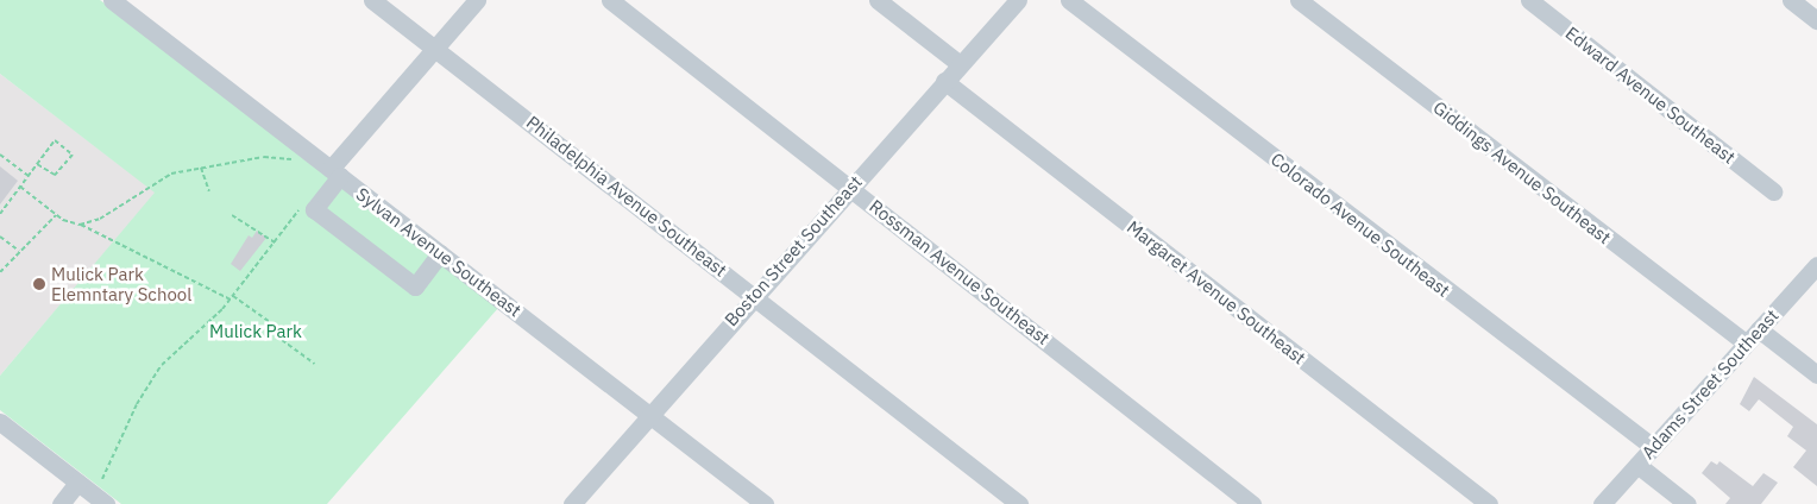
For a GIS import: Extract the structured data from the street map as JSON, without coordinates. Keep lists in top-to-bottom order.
{
  "streets": {
    "street": [
      "Edward Avenue Southeast",
      "Giddings Avenue Southeast",
      "Philadelphia Avenue Southeast",
      "Colorado Avenue Southeast",
      "Boston Street Southeast",
      "Sylvan Avenue Southeast",
      "Rossman Avenue Southeast",
      "Margaret Avenue Southeast",
      "Adams Street Southeast"
    ]
  },
  "crossings": [
    ["Giddings Avenue Southeast", "Adams Street Southeast"],
    ["Philadelphia Avenue Southeast", "Boston Street Southeast"],
    ["Colorado Avenue Southeast", "Adams Street Southeast"],
    ["Boston Street Southeast", "Sylvan Avenue Southeast"],
    ["Boston Street Southeast", "Rossman Avenue Southeast"],
    ["Boston Street Southeast", "Margaret Avenue Southeast"]
  ],
  "parks": ["Mulick Park"],
  "places": ["Mulick Park Elemntary School"]
}
